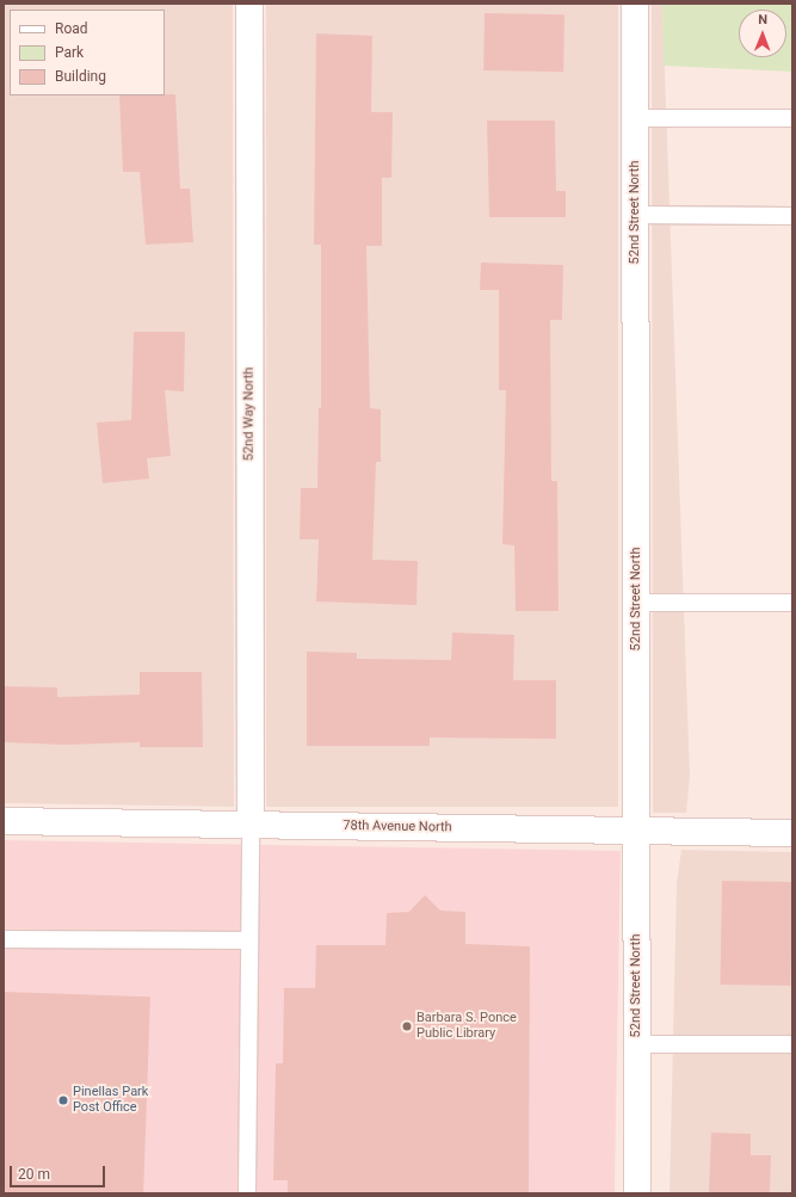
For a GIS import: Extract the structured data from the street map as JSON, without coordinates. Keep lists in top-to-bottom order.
{
  "streets": {
    "street": ["52nd Street North", "52nd Way North", "78th Avenue North"]
  },
  "crossings": [
    ["52nd Street North", "78th Avenue North"],
    ["52nd Way North", "78th Avenue North"]
  ],
  "places": ["Barbara S. Ponce Public Library", "Pinellas Park Post Office"],
  "legend": ["Road", "Park", "Building"],
  "scale_bar": "20 m",
  "north": "top"
}
